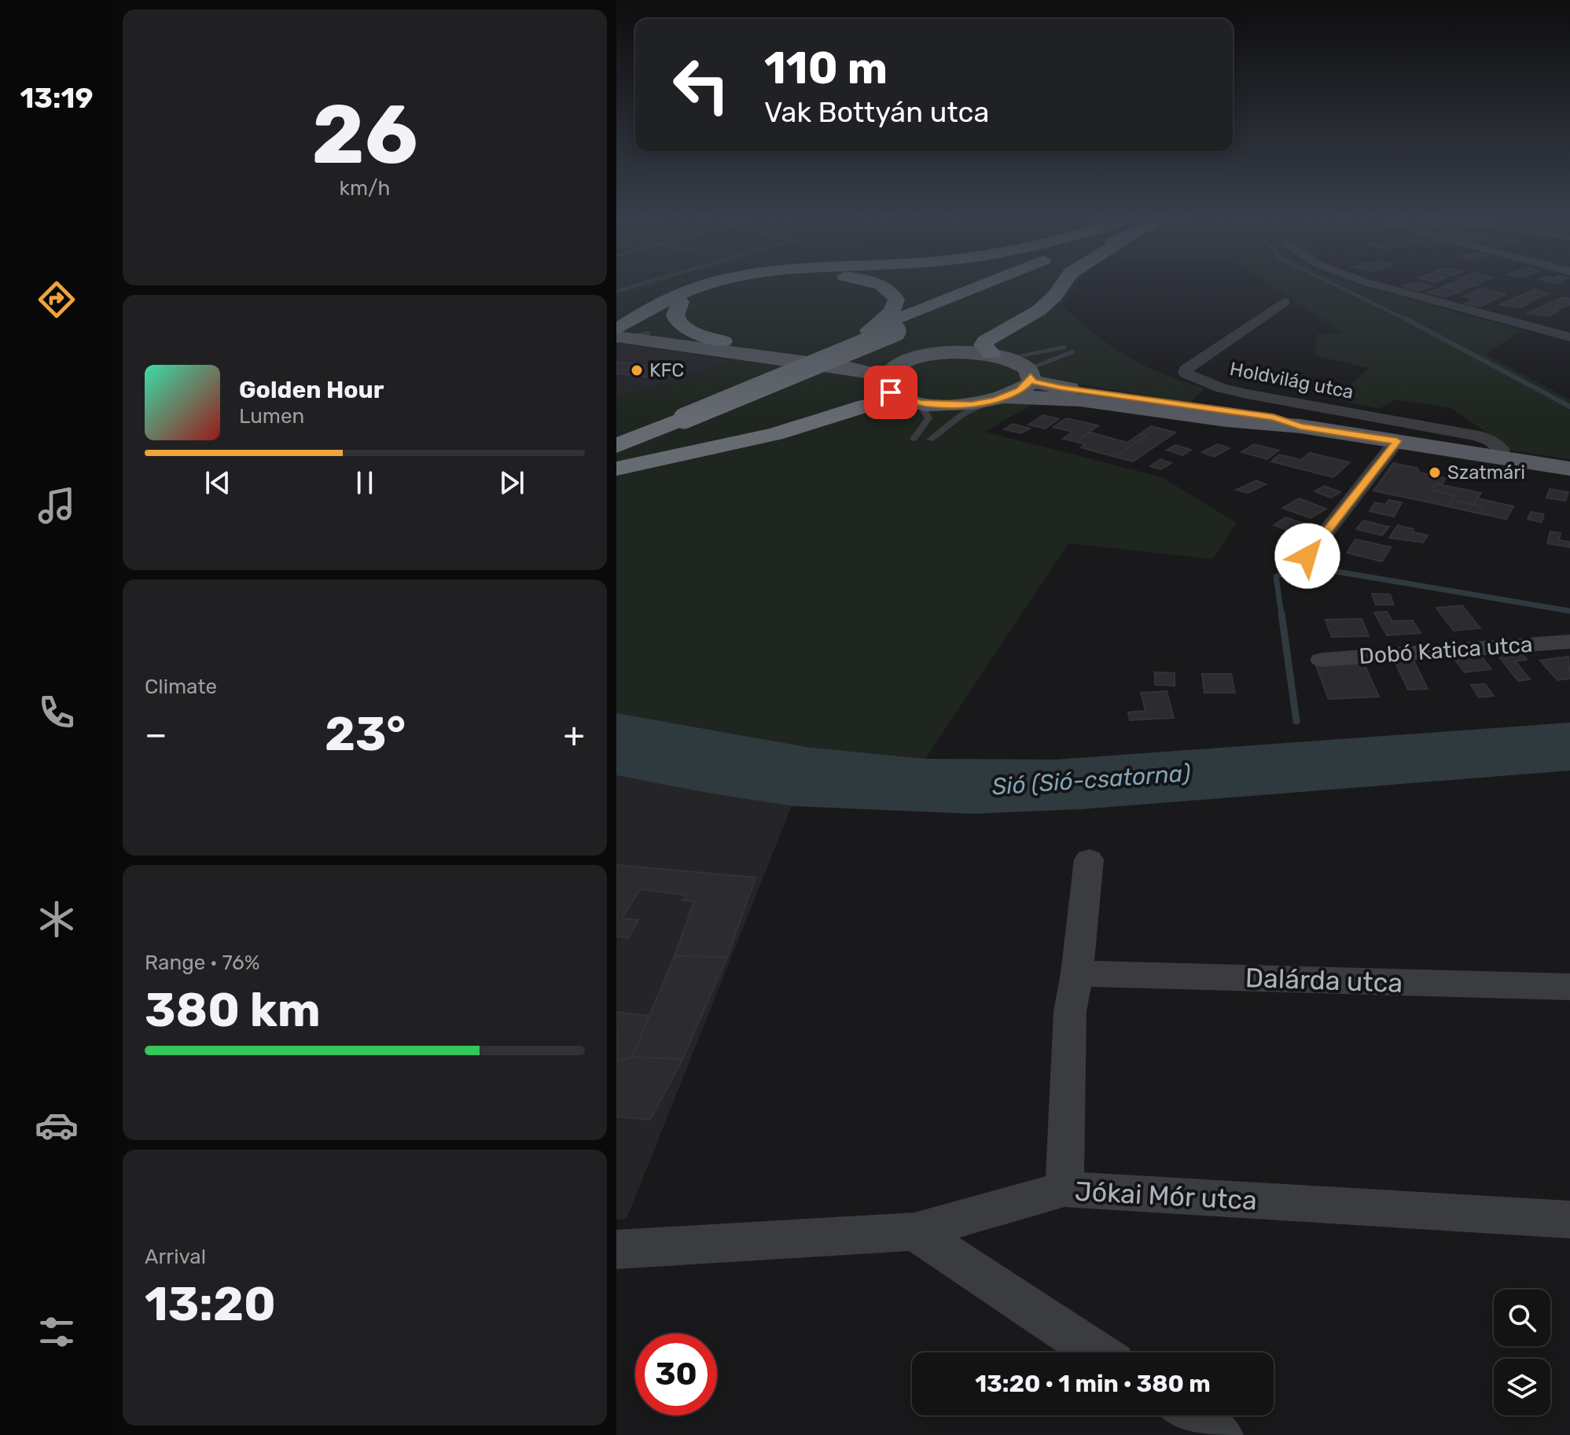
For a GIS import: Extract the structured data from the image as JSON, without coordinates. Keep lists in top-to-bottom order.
{
  "streets": {
    "street": [
      "Holdvilág utca",
      "Dobó Katica utca",
      "Dalárda utca",
      "Jókai Mór utca"
    ]
  },
  "water": ["Sió (Sió-csatorna)"],
  "places": ["KFC", "Szatmári"],
  "page": {
    "tabs": "13:19",
    "tile": [
      ["26", "km/h"],
      "Climate",
      ["Range · 76%", "380 km"],
      ["Arrival", "13:20"]
    ],
    "turn": ["110 m", "Vak Bottyán utca"],
    "song": ["Golden Hour", "Lumen"],
    "heat": ["−", "23°", "+"],
    "limit": "30",
    "trip": "13:20 · 1 min · 380 m"
  }
}
